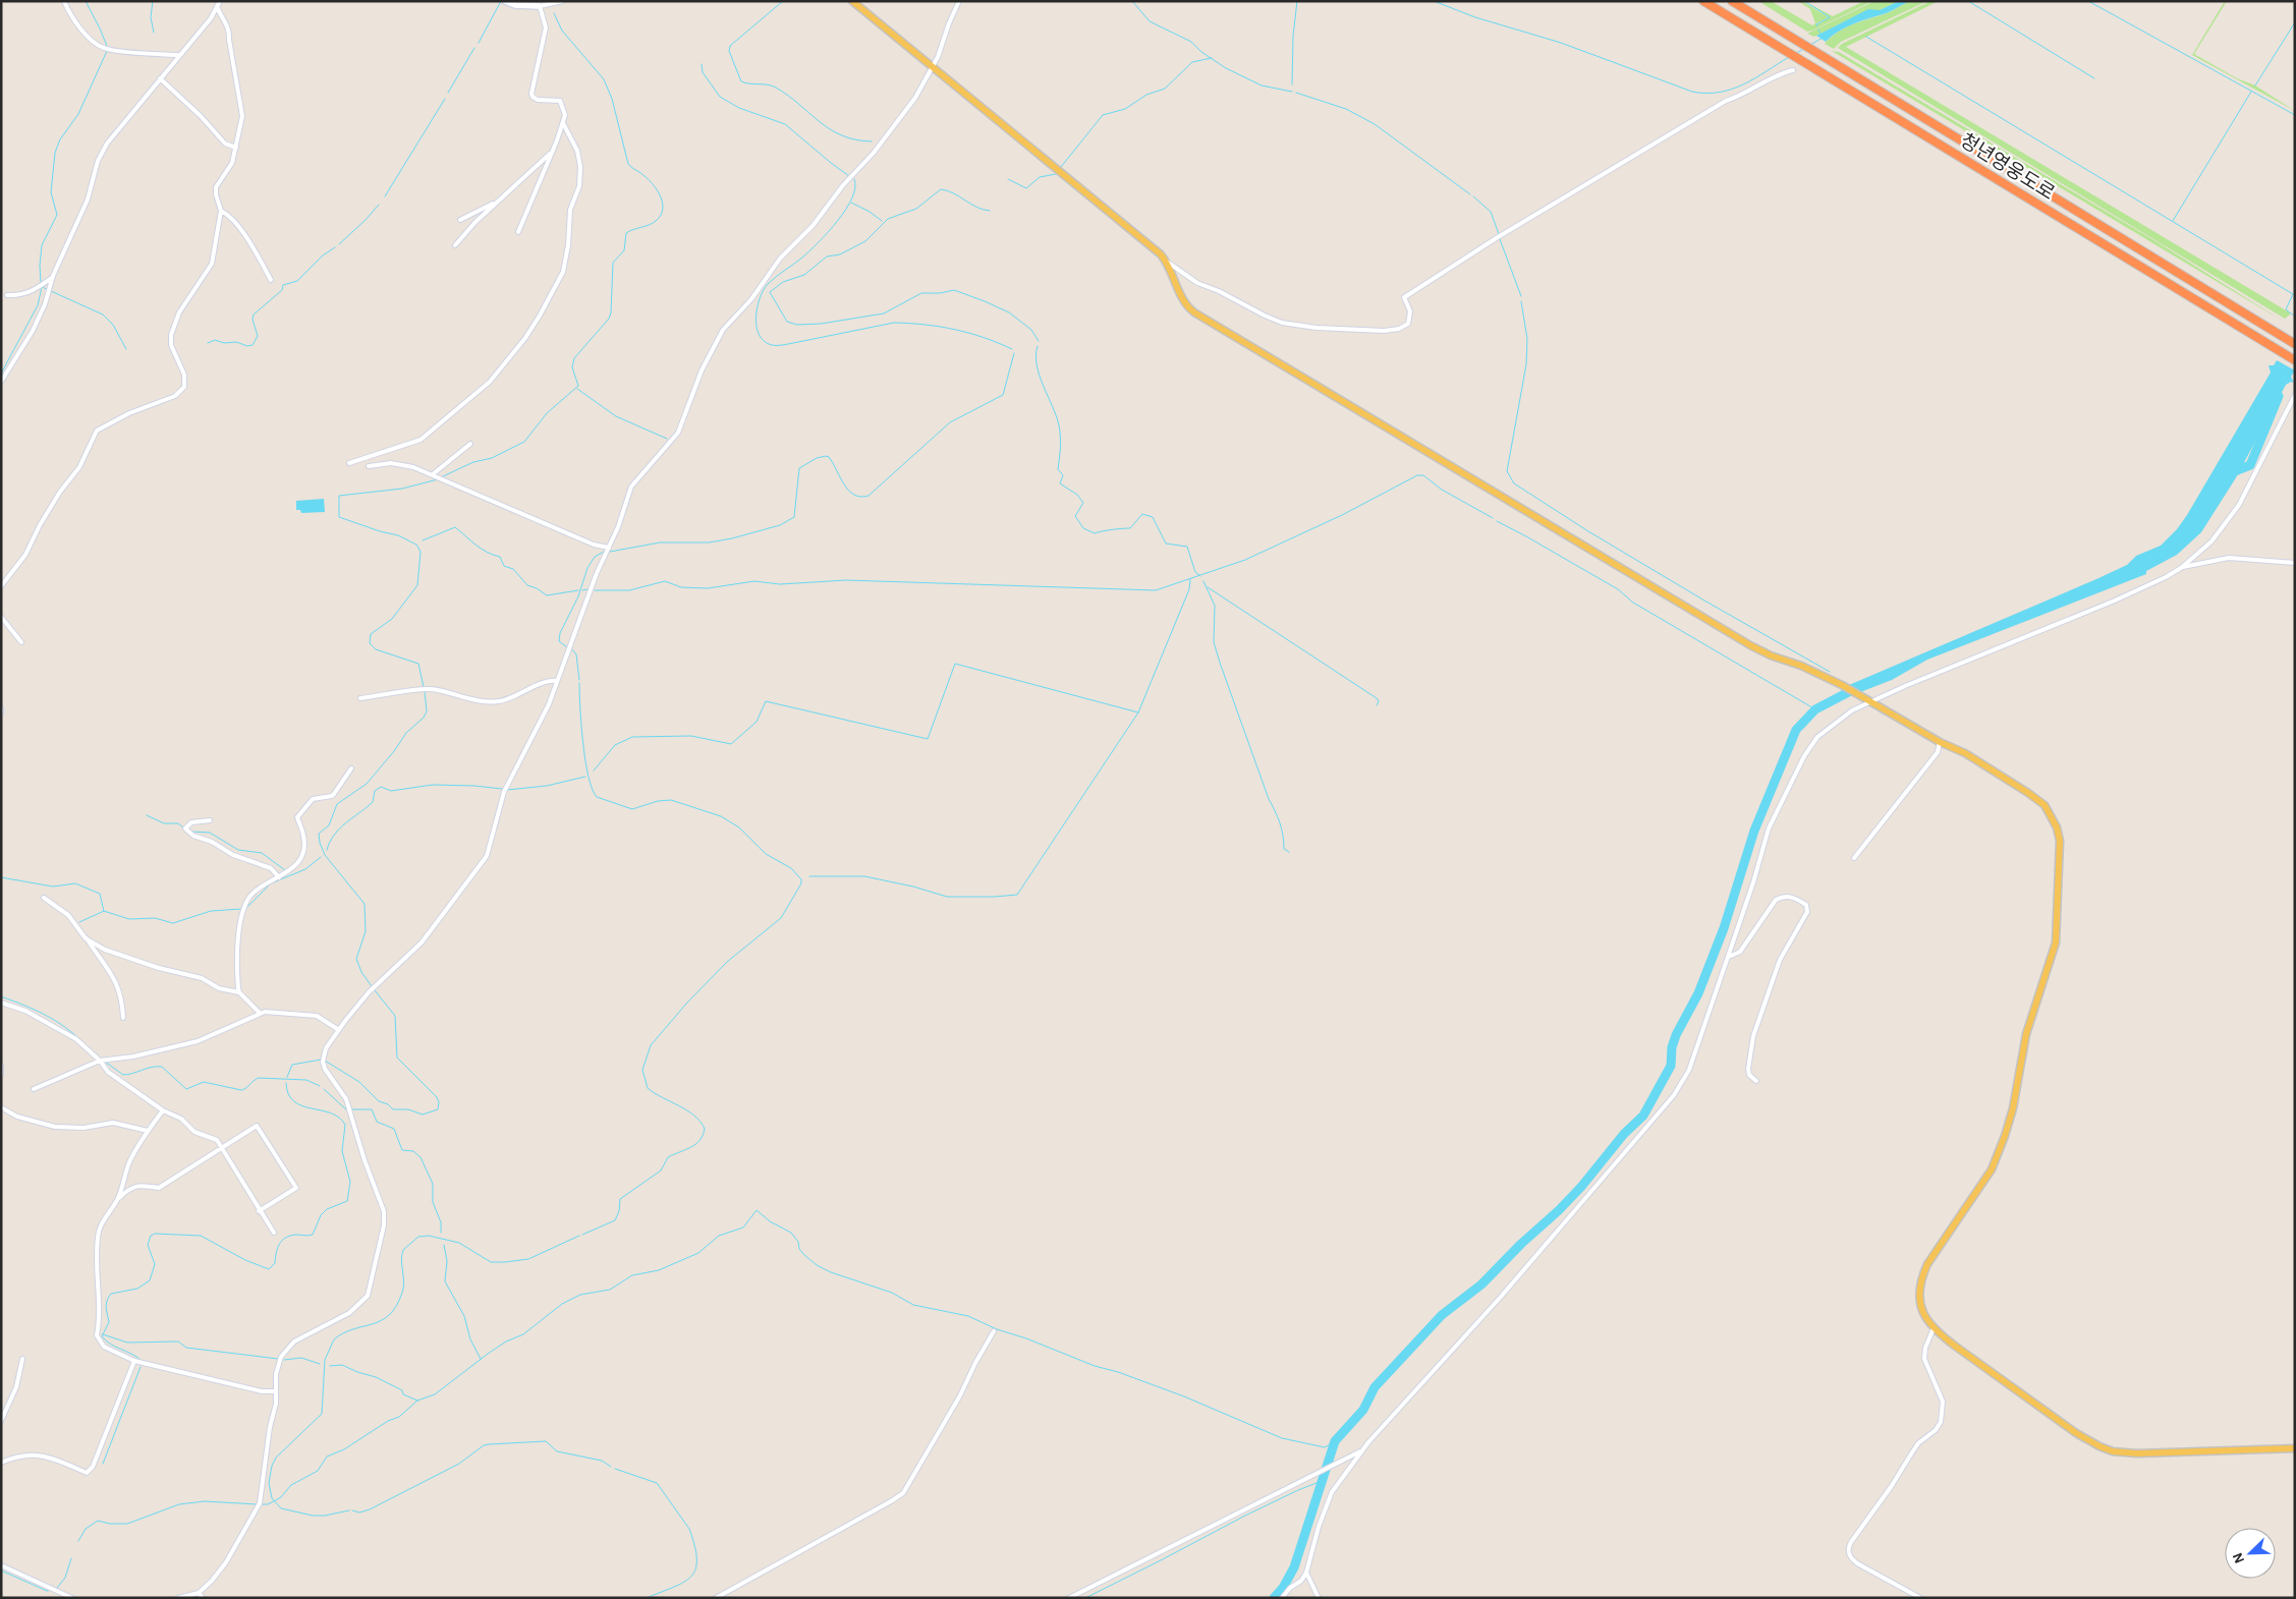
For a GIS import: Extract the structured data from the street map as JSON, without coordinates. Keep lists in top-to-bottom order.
{
  "streets": {
    "highway": ["청년영웅도로"]
  },
  "north": "bottom left"
}
